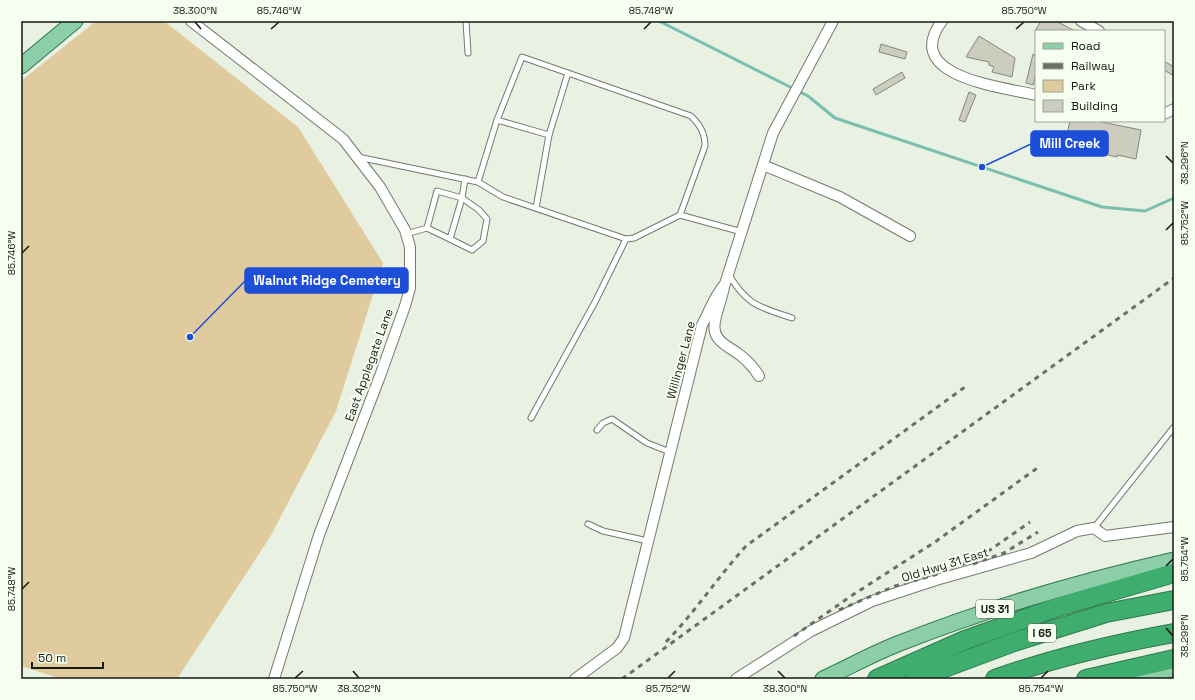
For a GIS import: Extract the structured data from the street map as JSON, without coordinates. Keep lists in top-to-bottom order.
{
  "streets": {
    "highway": ["I 65"],
    "main road": ["US 31"],
    "street": ["Willinger Lane", "East Applegate Lane", "Old Hwy 31 East"]
  },
  "places": ["Mill Creek", "Walnut Ridge Cemetery"],
  "legend": [
    "Road",
    "Railway",
    "Park",
    "Building"
  ],
  "scale_bar": "50 m",
  "coordinates": [
    "38.300°N",
    "85.746°W",
    "85.748°W",
    "85.750°W",
    "38.296°N",
    "85.752°W",
    "85.754°W",
    "38.298°N",
    "38.302°N"
  ]
}
